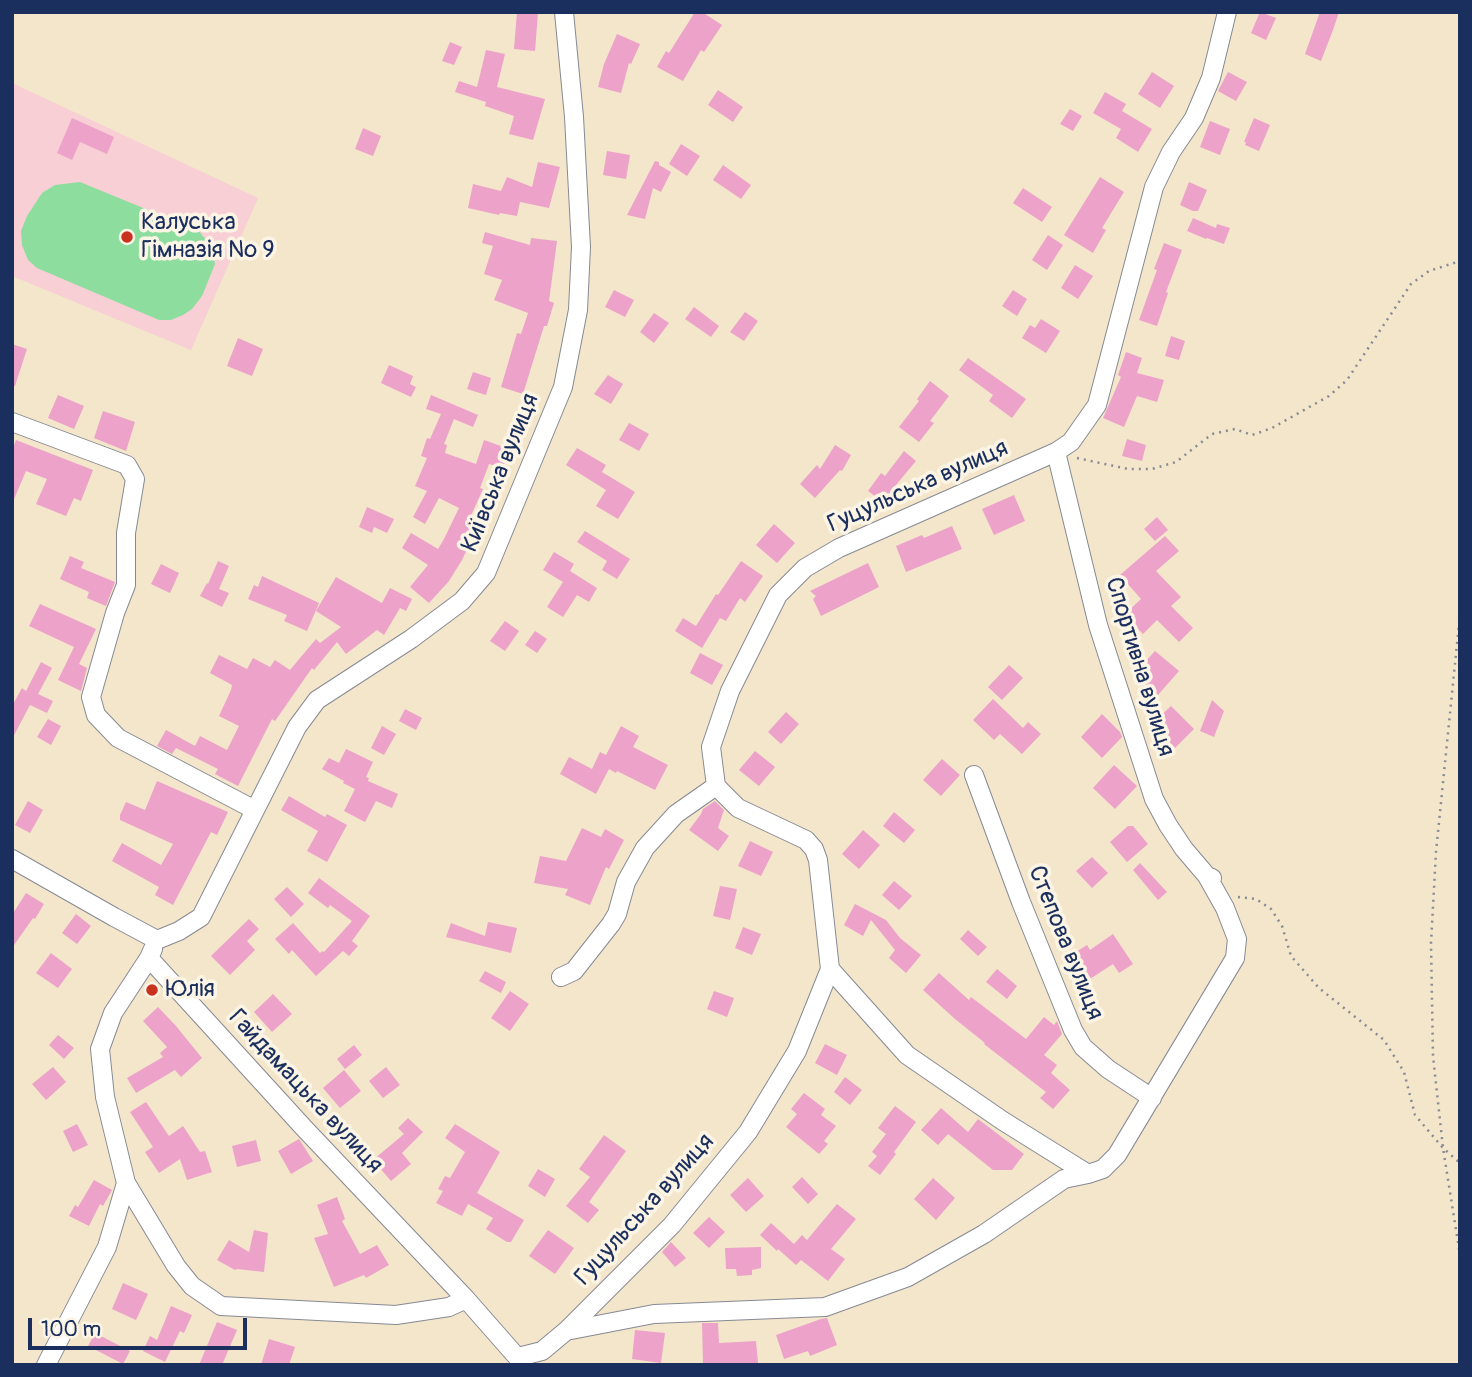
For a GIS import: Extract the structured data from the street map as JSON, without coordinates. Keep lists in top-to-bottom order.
{
  "streets": {
    "street": [
      "Київська вулиця",
      "Гуцульська вулиця",
      "Спортивна вулиця",
      "Степова вулиця",
      "Гайдамацька вулиця"
    ]
  },
  "crossings": [
    ["Гуцульська вулиця", "Спортивна вулиця"],
    ["Гуцульська вулиця", "Степова вулиця"],
    ["Гуцульська вулиця", "Гайдамацька вулиця"]
  ],
  "places": ["Калуська Гімназія № 9", "Юлія"],
  "scale_bar": "100 m"
}
